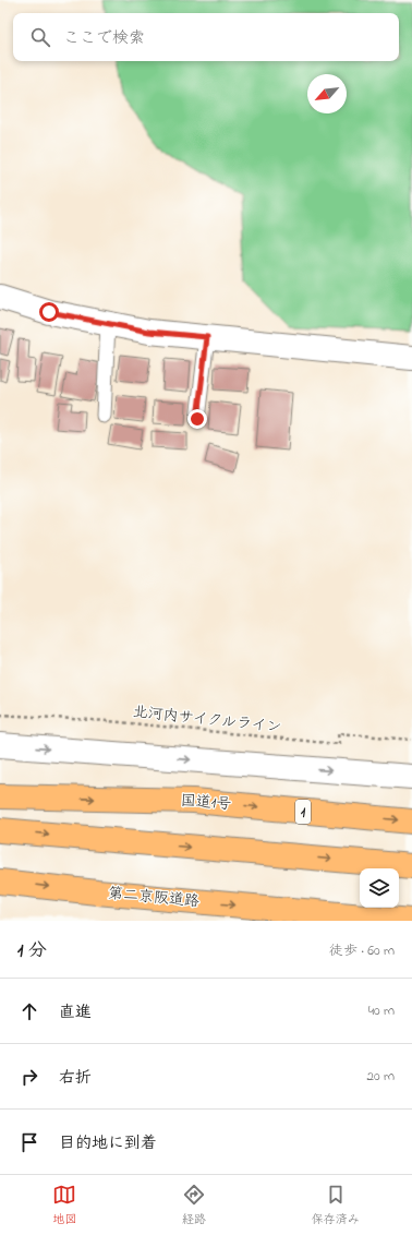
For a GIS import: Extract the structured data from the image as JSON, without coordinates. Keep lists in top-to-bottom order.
{
  "streets": {
    "highway": ["国道1号", "1", "第二京阪道路"],
    "path": ["北河内サイクルライン"]
  },
  "north": "bottom left",
  "page": {
    "search": "ここで検索",
    "heading": ["1 分", "徒歩 · 60 m"],
    "list": [
      ["直進", "40 m"],
      ["右折", "20 m"],
      "目的地に到着"
    ],
    "nav": ["地図", "経路", "保存済み"]
  }
}
